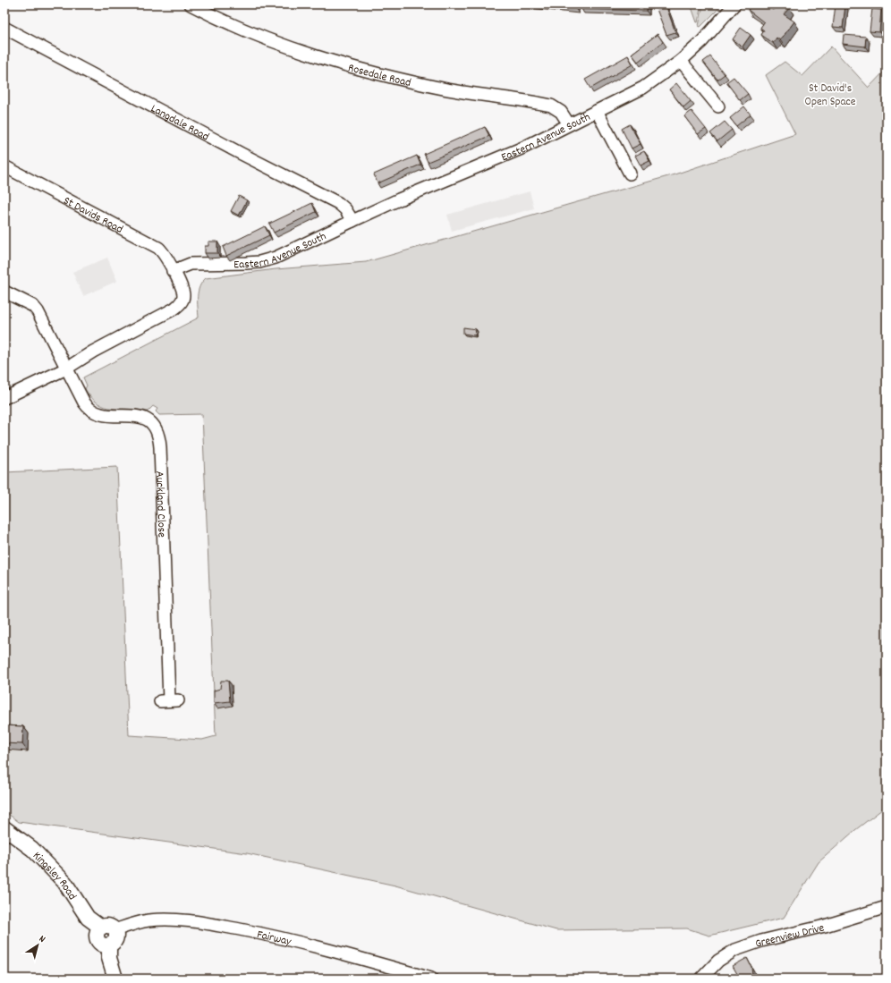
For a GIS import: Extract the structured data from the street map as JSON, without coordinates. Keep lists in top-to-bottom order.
{
  "streets": {
    "main road": ["Kingsley Road"],
    "street": [
      "Rosedale Road",
      "Langdale Road",
      "Eastern Avenue South",
      "St Davids Road",
      "Auckland Close",
      "Greenview Drive",
      "Fairway"
    ]
  },
  "crossings": [
    ["Rosedale Road", "Eastern Avenue South"],
    ["Langdale Road", "Eastern Avenue South"],
    ["Eastern Avenue South", "St Davids Road"],
    ["Kingsley Road", "Fairway"]
  ],
  "parks": ["St David's Open Space"],
  "north": "top right"
}
